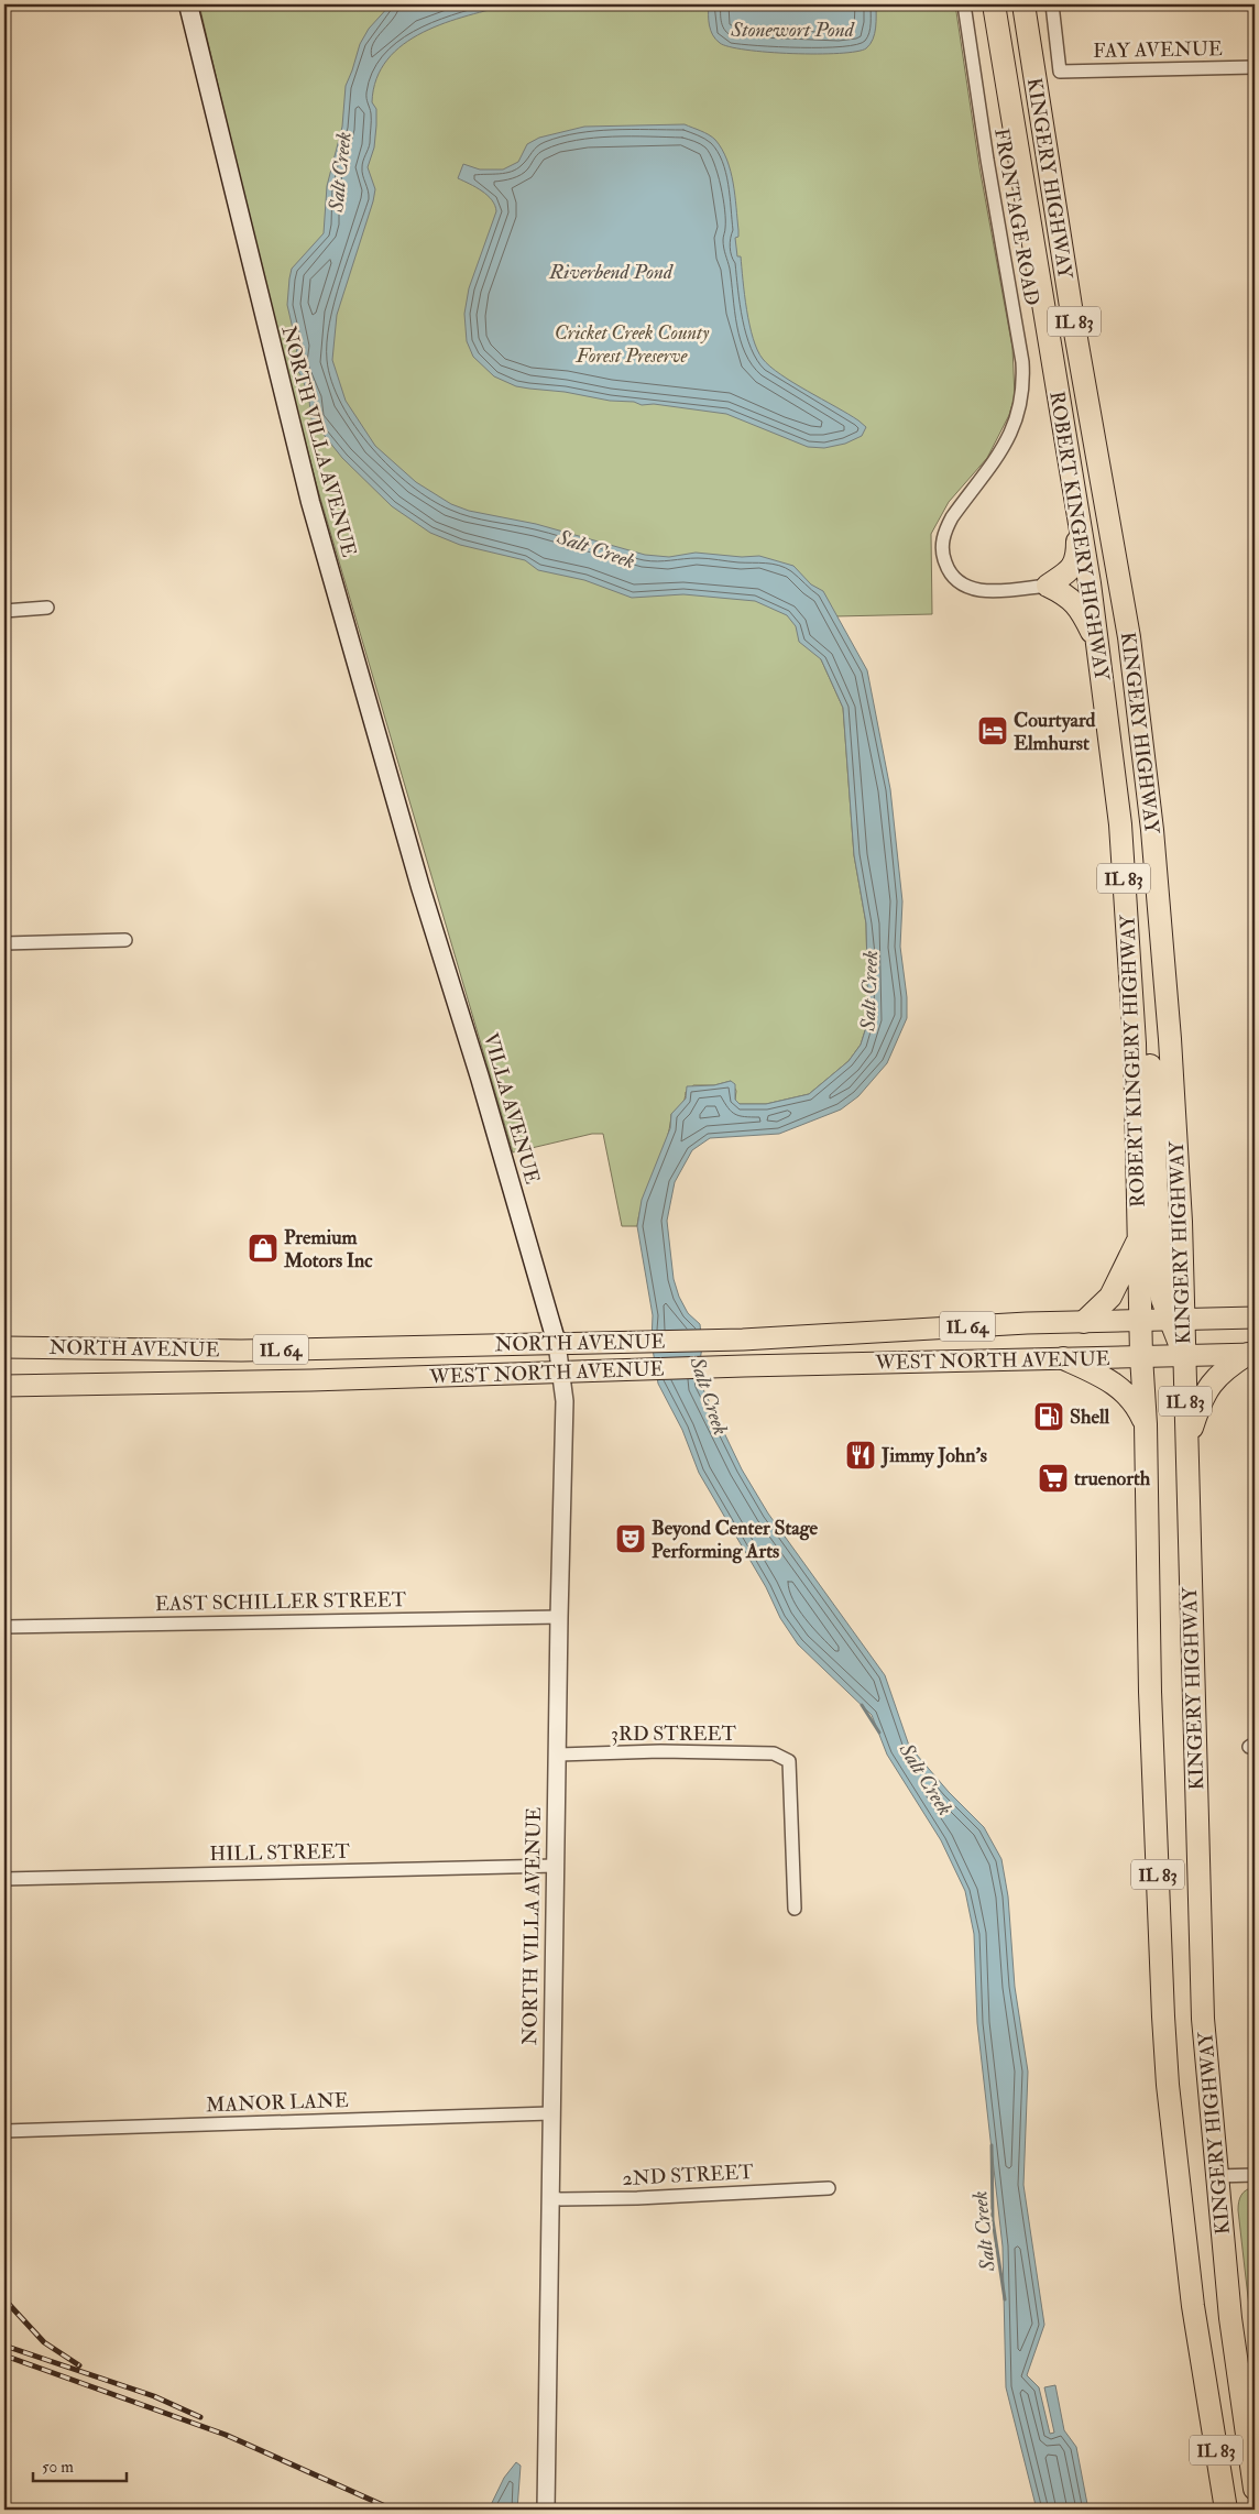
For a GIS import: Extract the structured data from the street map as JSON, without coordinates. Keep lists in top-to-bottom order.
{
  "streets": {
    "highway": ["KINGERY HIGHWAY", "IL 83", "ROBERT KINGERY HIGHWAY"],
    "main road": [
      "NORTH VILLA AVENUE",
      "VILLA AVENUE",
      "IL 64",
      "NORTH AVENUE",
      "WEST NORTH AVENUE"
    ],
    "street": [
      "FAY AVENUE",
      "FRONTAGE ROAD",
      "EAST SCHILLER STREET",
      "3RD STREET",
      "HILL STREET",
      "MANOR LANE",
      "2ND STREET"
    ]
  },
  "crossings": [
    ["KINGERY HIGHWAY", "ROBERT KINGERY HIGHWAY"],
    ["KINGERY HIGHWAY", "NORTH AVENUE"],
    ["KINGERY HIGHWAY", "WEST NORTH AVENUE"],
    ["NORTH VILLA AVENUE", "VILLA AVENUE"],
    ["NORTH VILLA AVENUE", "NORTH AVENUE"],
    ["NORTH VILLA AVENUE", "WEST NORTH AVENUE"],
    ["NORTH VILLA AVENUE", "EAST SCHILLER STREET"],
    ["NORTH VILLA AVENUE", "3RD STREET"],
    ["NORTH VILLA AVENUE", "HILL STREET"],
    ["NORTH VILLA AVENUE", "MANOR LANE"],
    ["NORTH VILLA AVENUE", "2ND STREET"],
    ["VILLA AVENUE", "NORTH AVENUE"]
  ],
  "water": ["Stonewort Pond", "Salt Creek", "Riverbend Pond"],
  "parks": ["Cricket Creek County Forest Preserve"],
  "places": {
    "hotel": ["Courtyard Elmhurst"],
    "shop": ["Premium Motors Inc"],
    "fuel station": ["Shell"],
    "restaurant": ["Jimmy John's"],
    "supermarket": ["truenorth"],
    "theatre": ["Beyond Center Stage Performing Arts"]
  },
  "scale_bar": "50 m"
}
